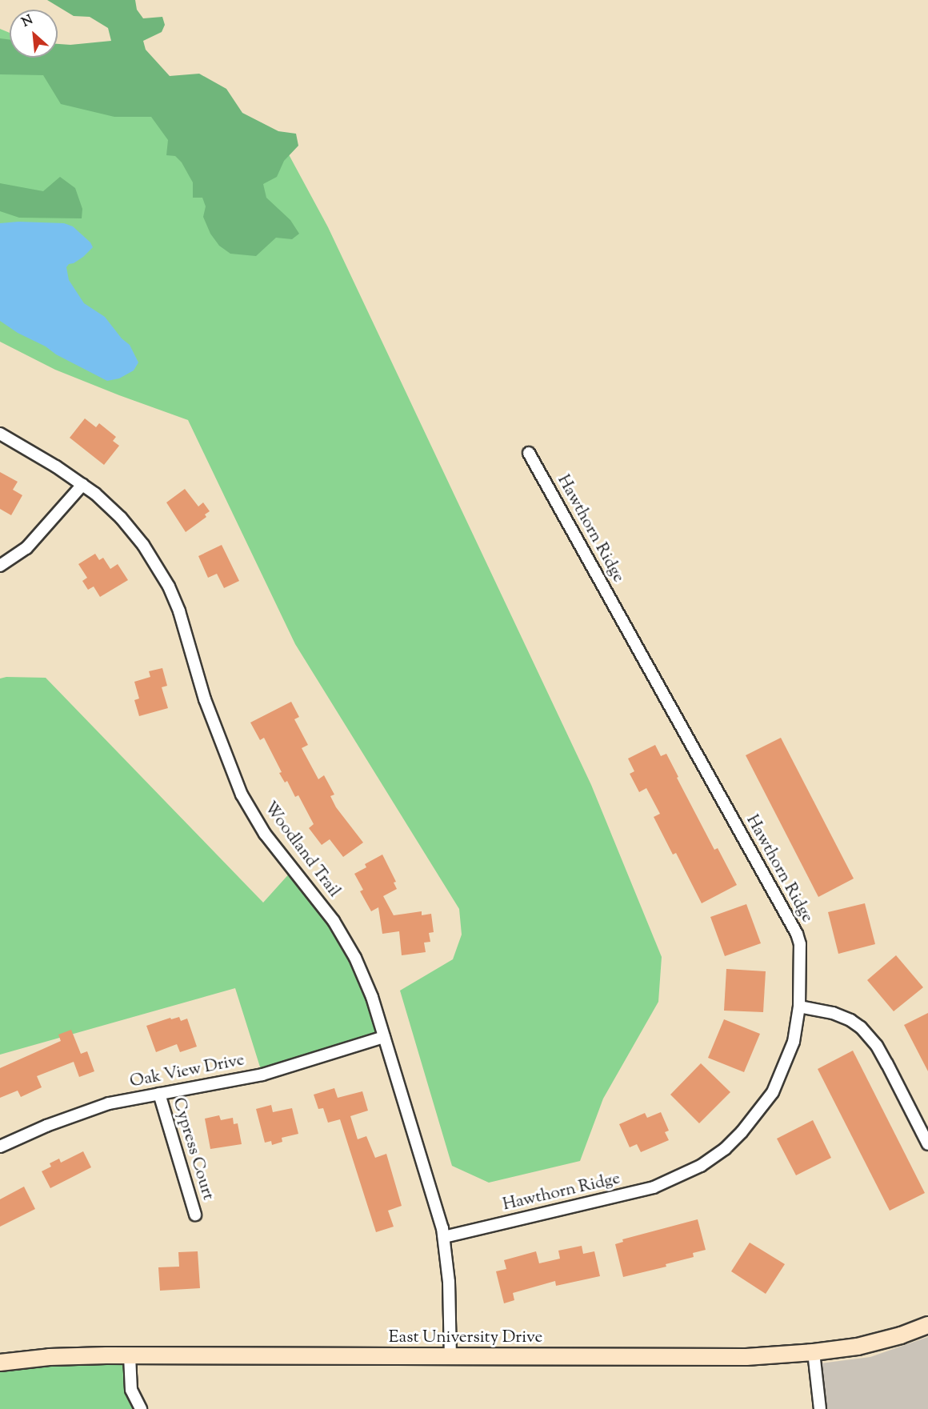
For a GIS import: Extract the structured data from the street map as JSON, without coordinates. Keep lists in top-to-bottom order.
{
  "streets": {
    "main road": ["East University Drive"],
    "street": [
      "Hawthorn Ridge",
      "Woodland Trail",
      "Oak View Drive",
      "Cypress Court"
    ]
  },
  "crossings": [
    ["Hawthorn Ridge", "Woodland Trail"],
    ["Woodland Trail", "Oak View Drive"],
    ["Woodland Trail", "East University Drive"],
    ["Oak View Drive", "Cypress Court"]
  ],
  "north": "top left"
}
